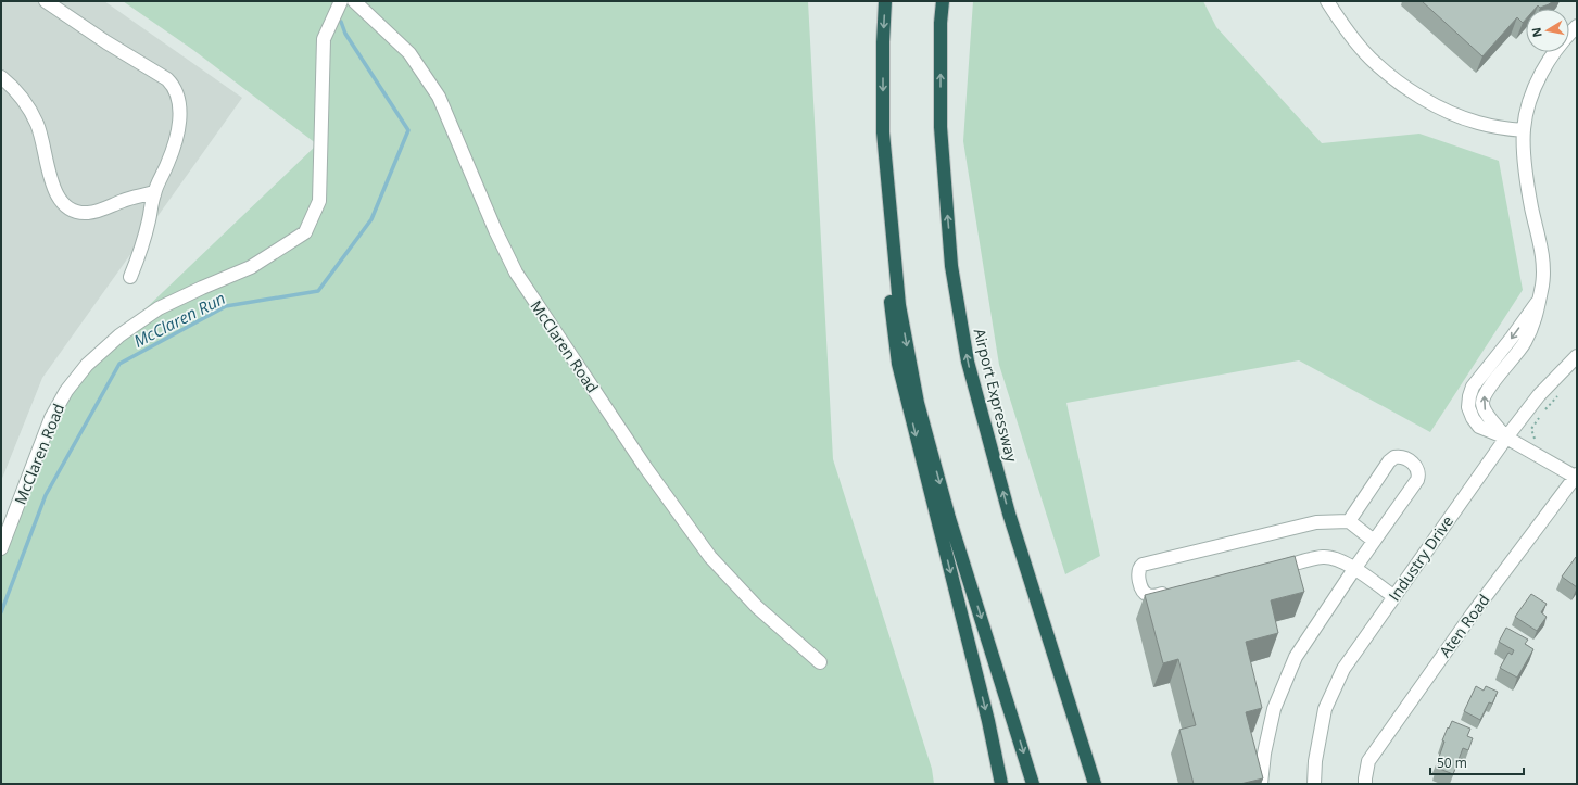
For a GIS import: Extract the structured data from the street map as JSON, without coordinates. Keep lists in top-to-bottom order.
{
  "streets": {
    "highway": ["Airport Expressway"],
    "street": ["McClaren Road", "Industry Drive", "Aten Road"]
  },
  "water": ["McClaren Run"],
  "scale_bar": "50 m",
  "north": "left"
}
